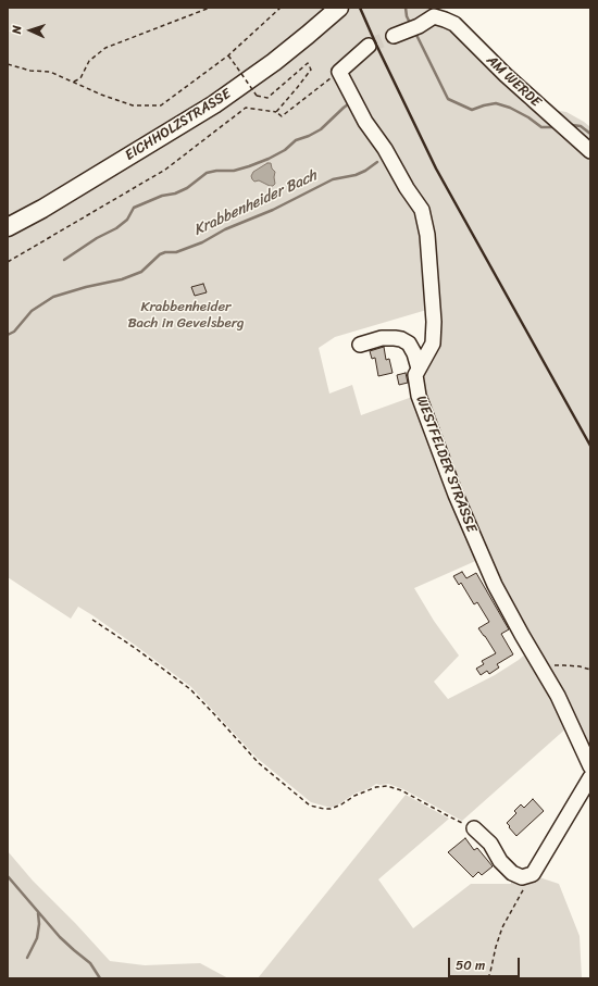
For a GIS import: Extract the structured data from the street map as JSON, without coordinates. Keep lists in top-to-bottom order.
{
  "streets": {
    "main road": ["EICHHOLZSTRASSE"],
    "street": ["AM WERDE", "WESTFELDER STRASSE"]
  },
  "water": ["Krabbenheider Bach"],
  "parks": ["Krabbenheider Bach in Gevelsberg"],
  "scale_bar": "50 m",
  "north": "left"
}
